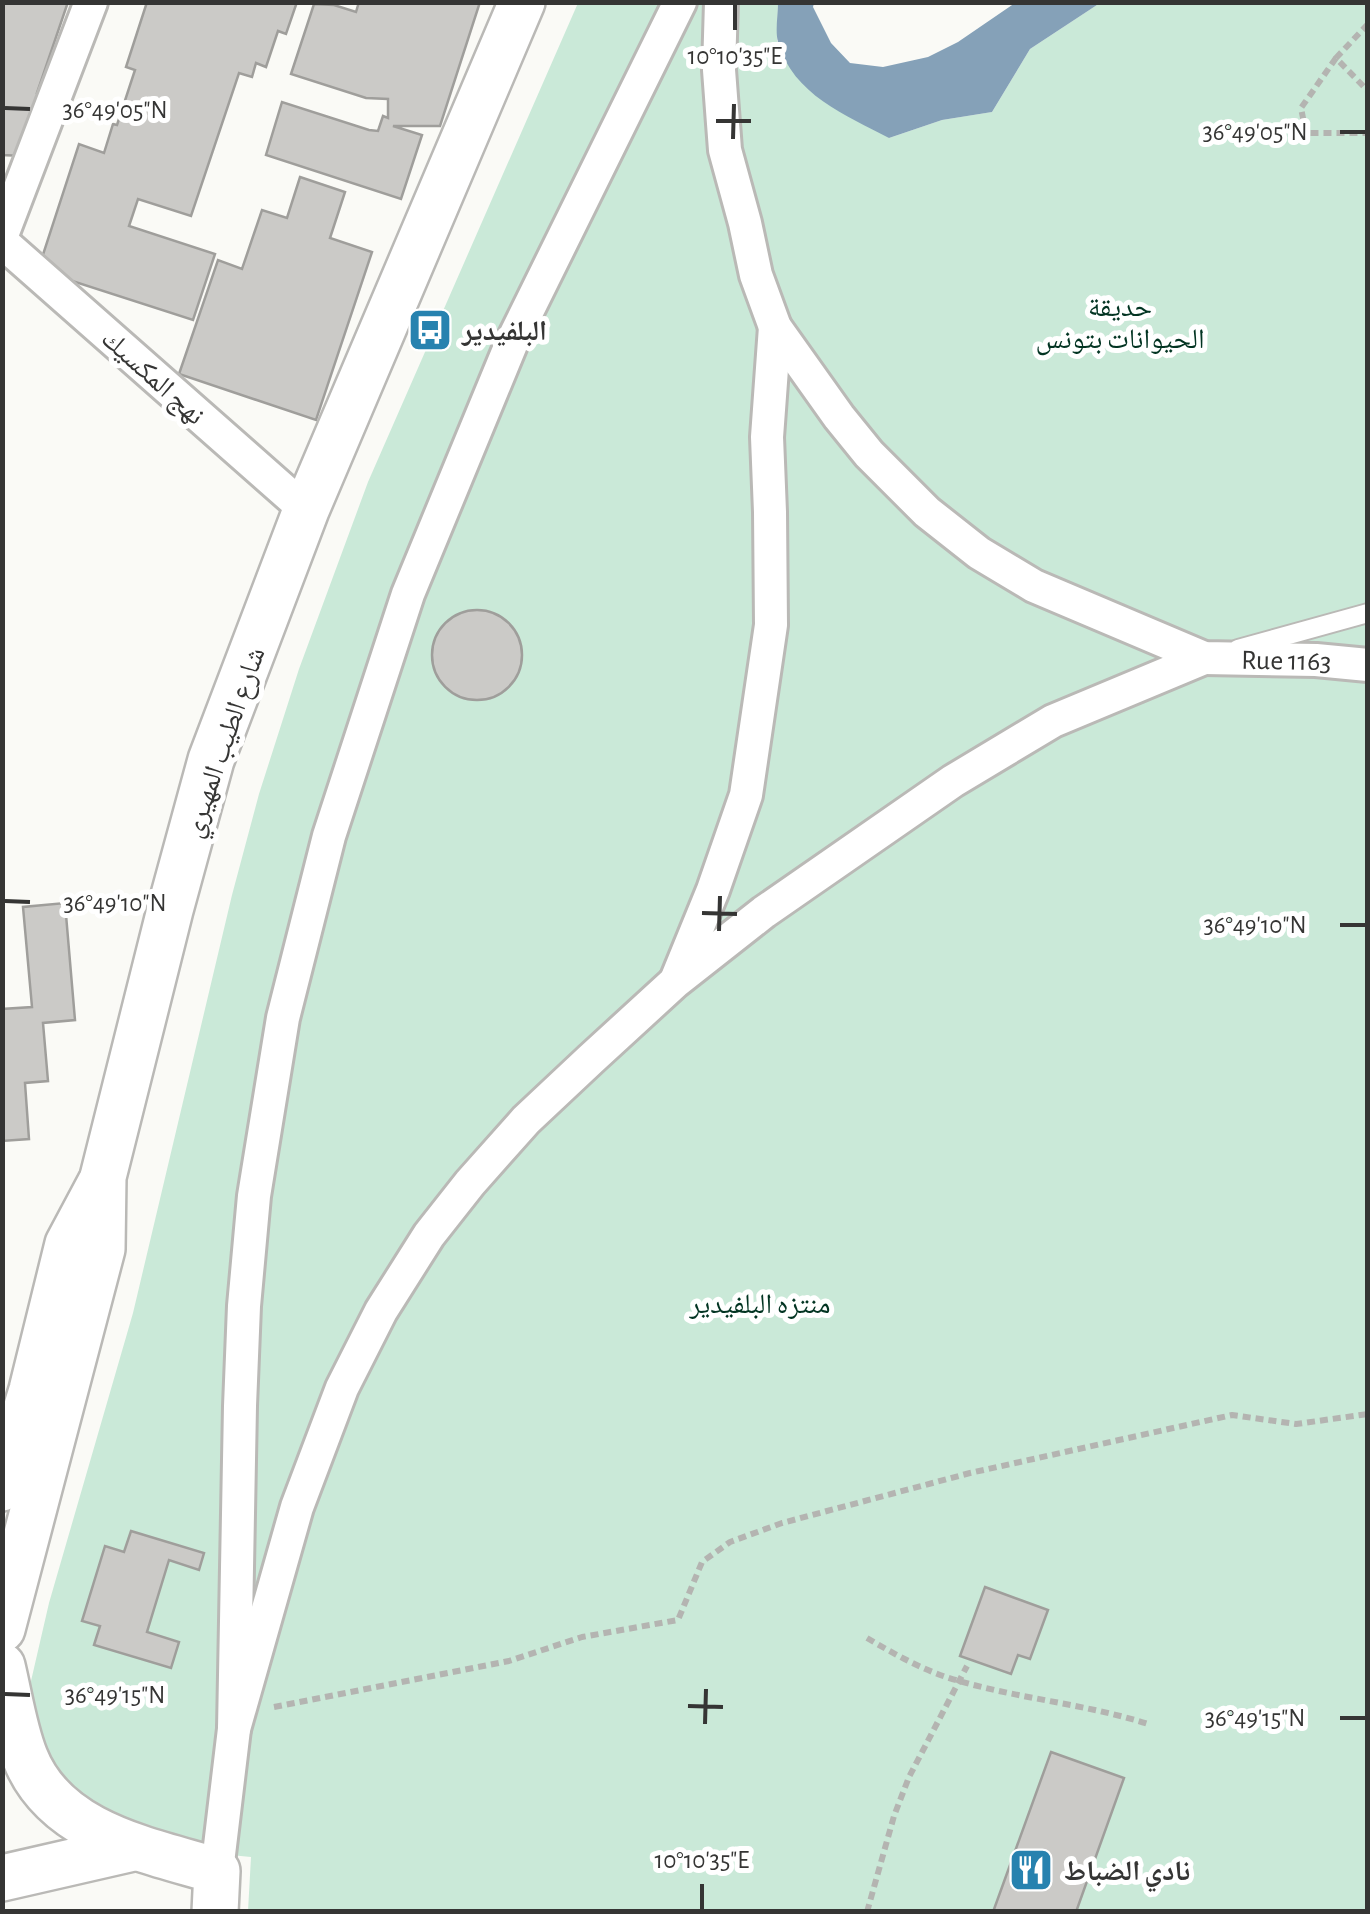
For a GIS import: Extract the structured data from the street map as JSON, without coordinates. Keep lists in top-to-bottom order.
{
  "streets": {
    "main road": ["شارع الطيب المهيري"],
    "street": ["نهج المكسيك", "Rue 1163"]
  },
  "crossings": [
    ["نهج المكسيك", "شارع الطيب المهيري"]
  ],
  "parks": ["حديقة الحيوانات بتونس", "منتزه البلفيدير"],
  "places": {
    "bus stop": ["البلفيدير"],
    "restaurant": ["نادي الضباط"]
  },
  "coordinates": [
    "10°10'35\"E",
    "36°49'05\"N",
    "36°49'10\"N",
    "36°49'15\"N"
  ]
}
